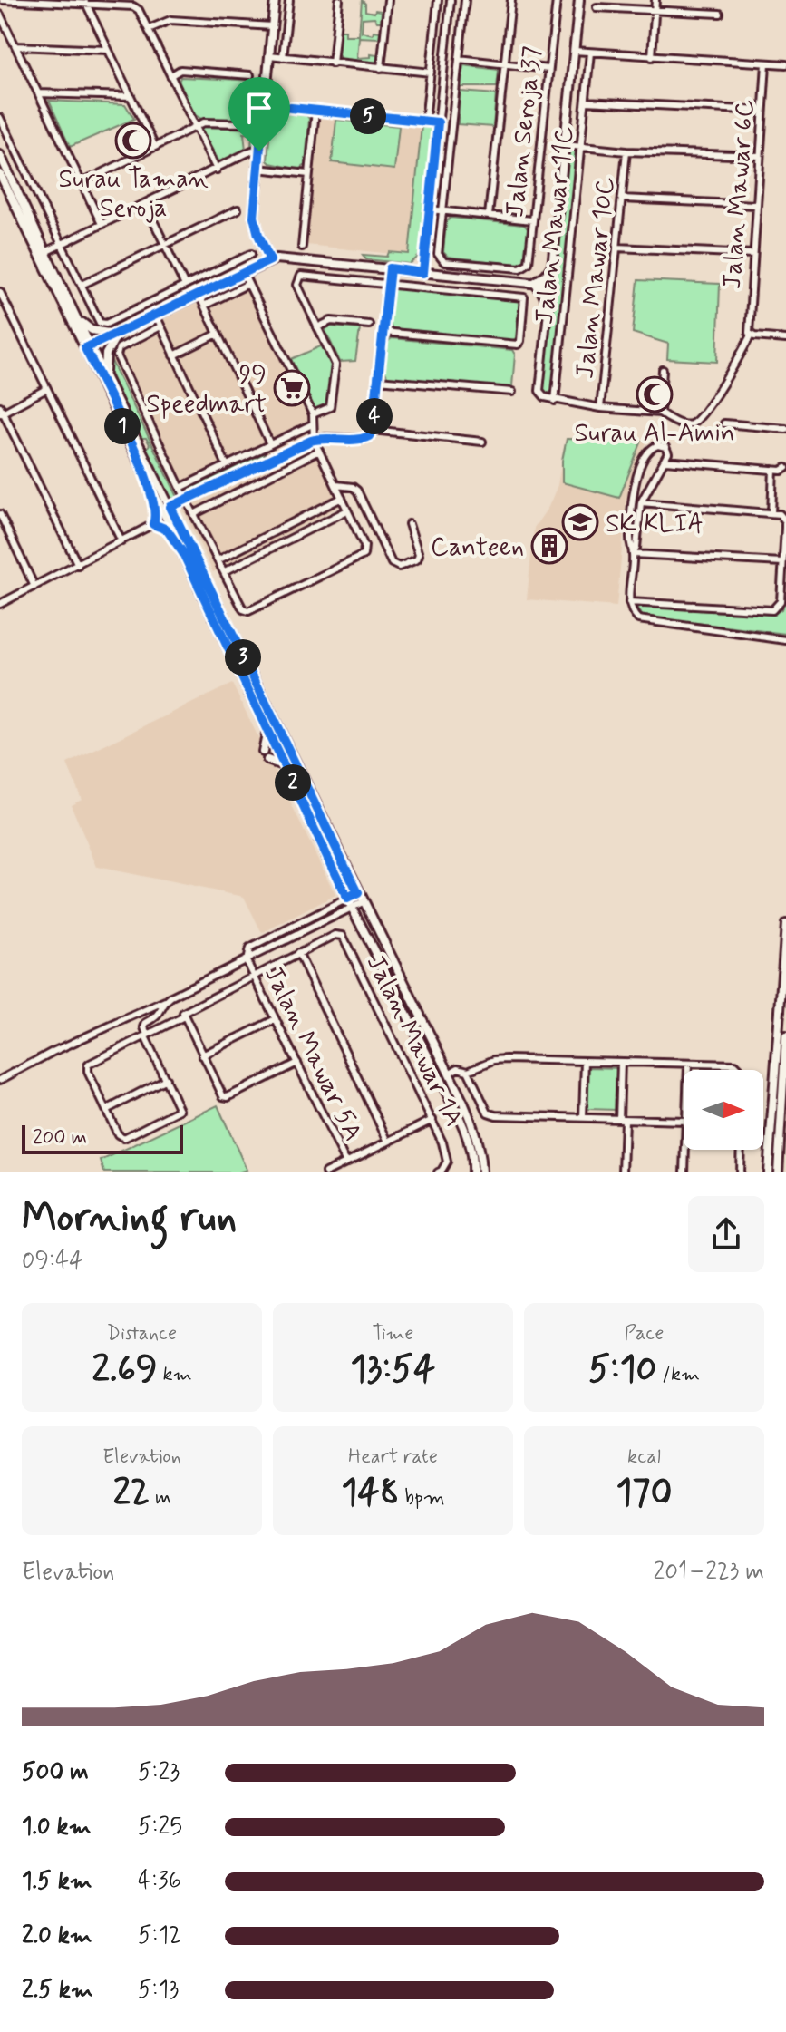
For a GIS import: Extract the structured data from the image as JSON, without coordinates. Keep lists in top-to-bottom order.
{
  "streets": {
    "street": [
      "Jalan Seroja 37",
      "Jalan Mawar 6C",
      "Jalan Mawar 11C",
      "Jalan Mawar 10C",
      "Jalan Mawar 1A",
      "Jalan Mawar 5A"
    ]
  },
  "places": {
    "mosque": ["Surau Taman Seroja", "Surau Al-Amin"],
    "supermarket": ["99 Speedmart"],
    "school or university": ["SK KLIA"],
    "building": ["Canteen"]
  },
  "scale_bar": "200 m",
  "north": "right",
  "page": {
    "pins": [
      "5",
      "4",
      "1",
      "3",
      "2"
    ],
    "scale": "200 m",
    "heading": ["Morning run", "09:44"],
    "stats": [
      ["Distance", "2.69 km"],
      ["Time", "13:54"],
      ["Pace", "5:10 /km"],
      ["Elevation", "22 m"],
      ["Heart rate", "148 bpm"],
      ["kcal", "170"]
    ],
    "chart": ["Elevation", "201–223 m"],
    "list": [
      {
        "name": "500 m",
        "note": "5:23"
      },
      {
        "name": "1.0 km",
        "note": "5:25"
      },
      {
        "name": "1.5 km",
        "note": "4:36"
      },
      {
        "name": "2.0 km",
        "note": "5:12"
      },
      {
        "name": "2.5 km",
        "note": "5:13"
      }
    ]
  }
}
